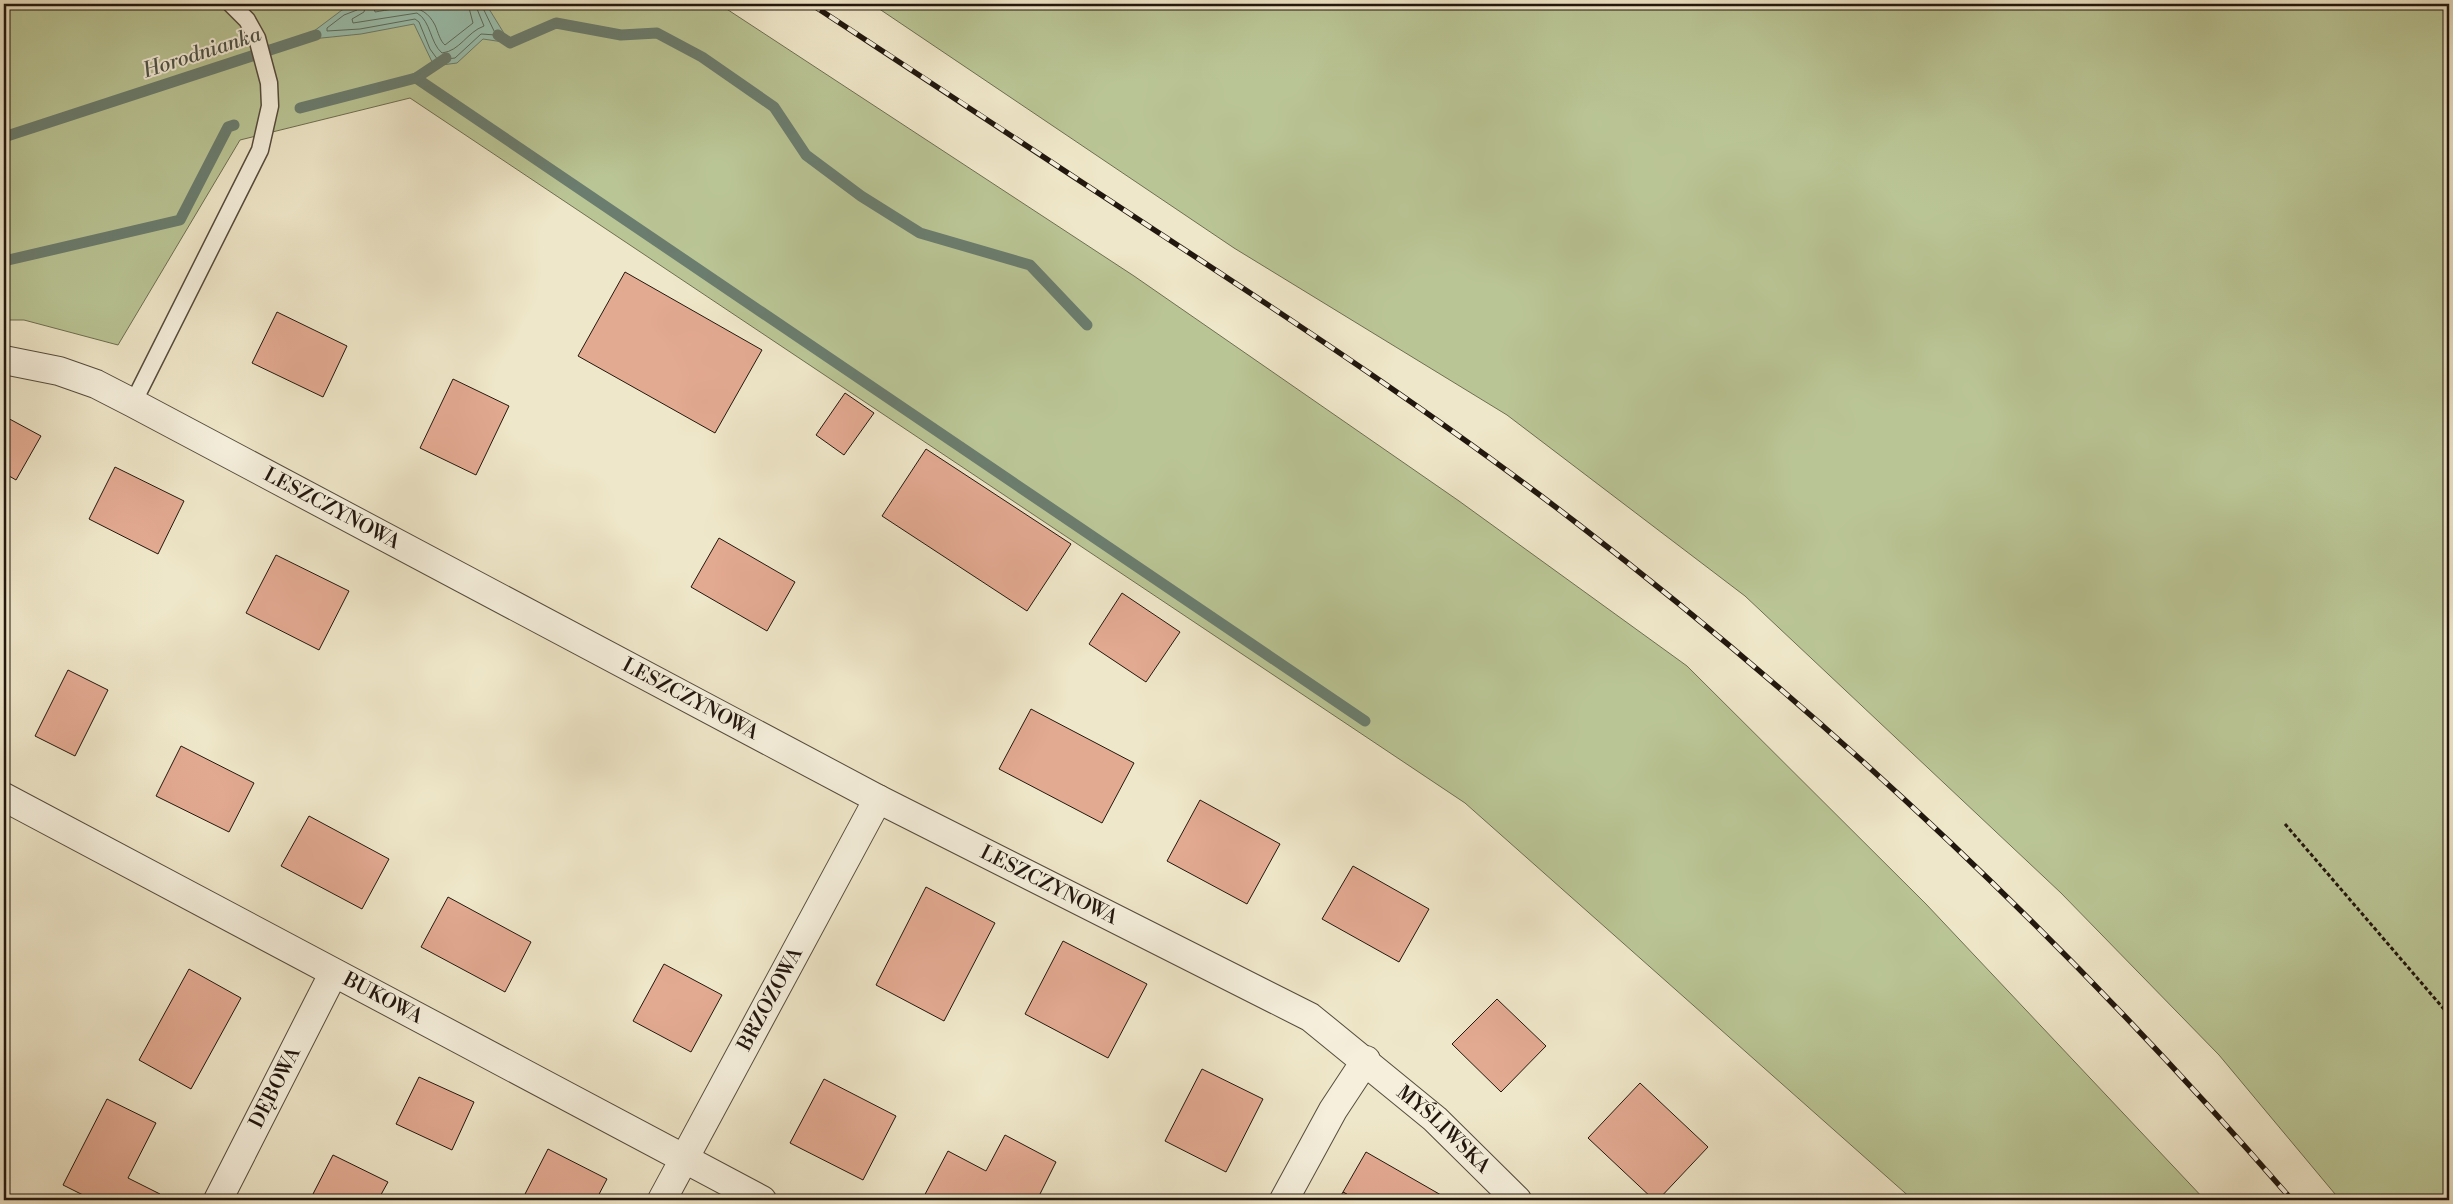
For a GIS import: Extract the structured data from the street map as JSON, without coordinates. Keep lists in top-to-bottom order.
{
  "streets": {
    "street": [
      "LESZCZYNOWA",
      "BRZOZOWA",
      "BUKOWA",
      "DĘBOWA",
      "MYŚLIWSKA"
    ]
  },
  "crossings": [
    ["LESZCZYNOWA", "BRZOZOWA"],
    ["LESZCZYNOWA", "MYŚLIWSKA"],
    ["BRZOZOWA", "BUKOWA"],
    ["BUKOWA", "DĘBOWA"]
  ],
  "water": ["Horodnianka"]
}
